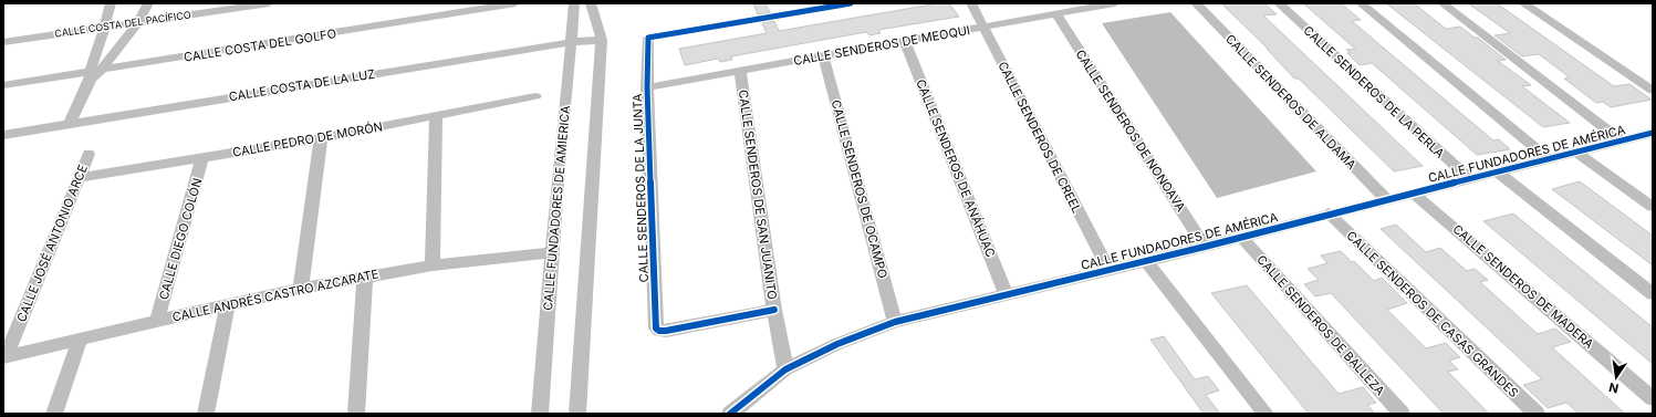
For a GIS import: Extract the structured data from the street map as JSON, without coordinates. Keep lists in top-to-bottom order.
{
  "streets": {
    "street": [
      "CALLE COSTA DEL PACÍFICO",
      "CALLE COSTA DEL GOLFO",
      "CALLE SENDEROS DE MEOQUI",
      "CALLE COSTA DE LA LUZ",
      "CALLE SENDEROS DE LA PERLA",
      "CALLE SENDEROS DE ALDAMA",
      "CALLE SENDEROS DE NONOAVA",
      "CALLE SENDEROS DE CREEL",
      "CALLE PEDRO DE MORÓN",
      "CALLE FUNDADORES DE AMÉRICA",
      "CALLE SENDEROS DE ANÁHUAC",
      "CALLE SENDEROS DE LA JUNTA",
      "CALLE SENDEROS DE OCAMPO",
      "CALLE SENDEROS DE SAN JUANITO",
      "CALLE FUNDADORES DE AMIERICA",
      "CALLE DIEGO COLÓN",
      "CALLE JOSÉ ANTONIO ARCE",
      "CALLE SENDEROS DE MADERA",
      "CALLE ANDRÉS CASTRO AZCARATE",
      "CALLE SENDEROS DE CASAS GRANDES",
      "CALLE SENDEROS DE BALLEZA"
    ]
  },
  "crossings": [
    ["CALLE SENDEROS DE MEOQUI", "CALLE SENDEROS DE NONOAVA"],
    ["CALLE SENDEROS DE MEOQUI", "CALLE SENDEROS DE CREEL"],
    ["CALLE SENDEROS DE MEOQUI", "CALLE SENDEROS DE ANÁHUAC"],
    ["CALLE SENDEROS DE MEOQUI", "CALLE SENDEROS DE LA JUNTA"],
    ["CALLE SENDEROS DE MEOQUI", "CALLE SENDEROS DE OCAMPO"],
    ["CALLE SENDEROS DE MEOQUI", "CALLE SENDEROS DE SAN JUANITO"],
    ["CALLE COSTA DE LA LUZ", "CALLE FUNDADORES DE AMIERICA"],
    ["CALLE SENDEROS DE LA PERLA", "CALLE FUNDADORES DE AMÉRICA"],
    ["CALLE SENDEROS DE ALDAMA", "CALLE FUNDADORES DE AMÉRICA"],
    ["CALLE SENDEROS DE NONOAVA", "CALLE FUNDADORES DE AMÉRICA"],
    ["CALLE SENDEROS DE CREEL", "CALLE FUNDADORES DE AMÉRICA"],
    ["CALLE PEDRO DE MORÓN", "CALLE DIEGO COLÓN"],
    ["CALLE PEDRO DE MORÓN", "CALLE JOSÉ ANTONIO ARCE"],
    ["CALLE FUNDADORES DE AMÉRICA", "CALLE SENDEROS DE ANÁHUAC"],
    ["CALLE FUNDADORES DE AMÉRICA", "CALLE SENDEROS DE OCAMPO"],
    ["CALLE FUNDADORES DE AMÉRICA", "CALLE SENDEROS DE SAN JUANITO"],
    ["CALLE FUNDADORES DE AMÉRICA", "CALLE SENDEROS DE MADERA"],
    ["CALLE FUNDADORES DE AMÉRICA", "CALLE SENDEROS DE CASAS GRANDES"],
    ["CALLE FUNDADORES DE AMÉRICA", "CALLE SENDEROS DE BALLEZA"],
    ["CALLE SENDEROS DE LA JUNTA", "CALLE SENDEROS DE SAN JUANITO"],
    ["CALLE FUNDADORES DE AMIERICA", "CALLE ANDRÉS CASTRO AZCARATE"],
    ["CALLE DIEGO COLÓN", "CALLE ANDRÉS CASTRO AZCARATE"],
    ["CALLE JOSÉ ANTONIO ARCE", "CALLE ANDRÉS CASTRO AZCARATE"]
  ],
  "north": "bottom"
}
